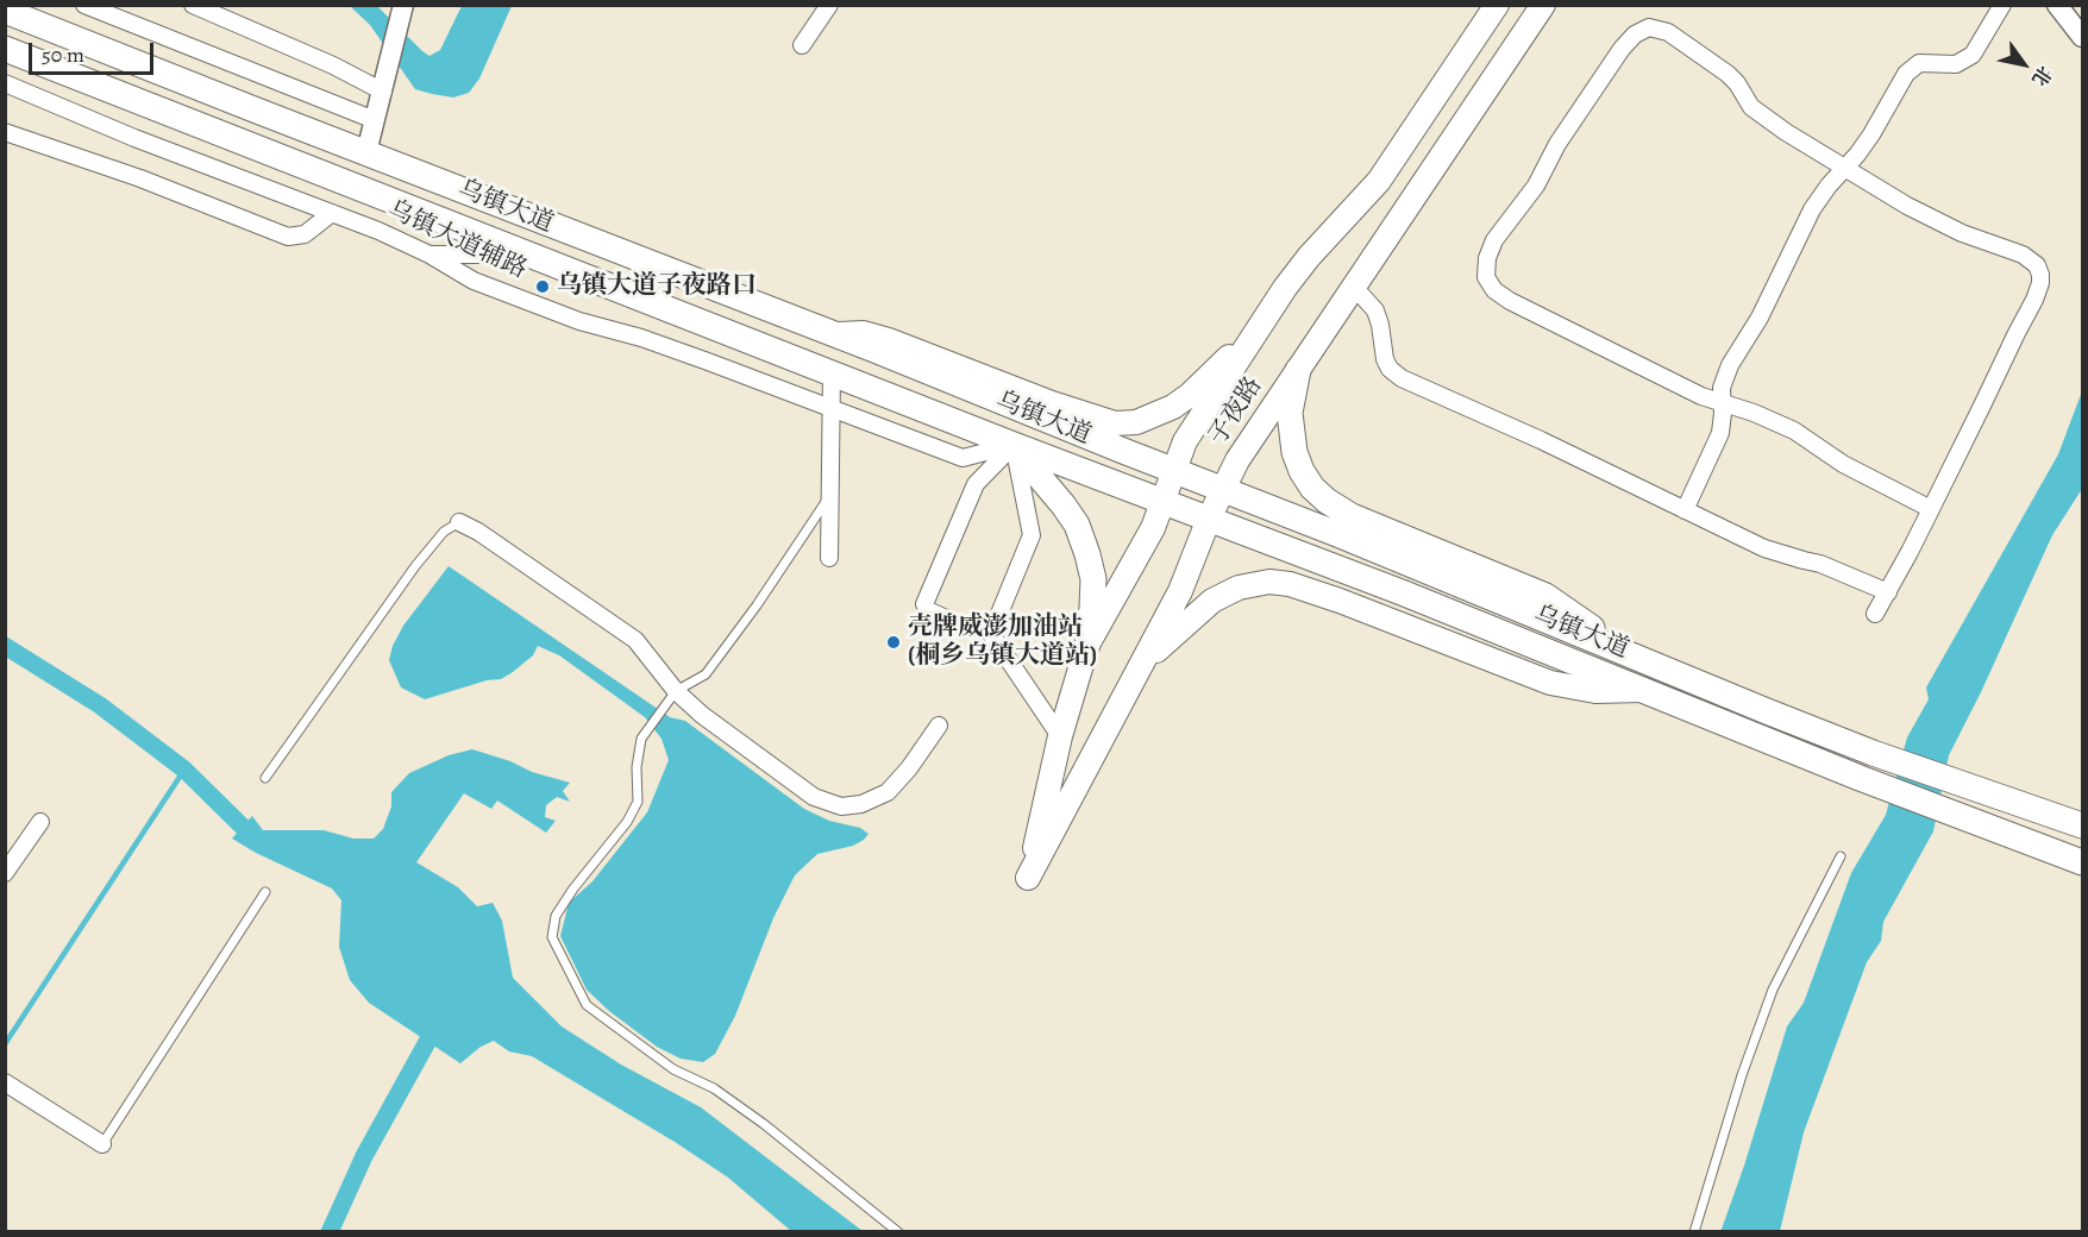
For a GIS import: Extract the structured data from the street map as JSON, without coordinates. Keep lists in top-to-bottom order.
{
  "streets": {
    "main road": ["乌镇大道", "子夜路"],
    "street": ["乌镇大道辅路"]
  },
  "crossings": [
    ["乌镇大道", "乌镇大道辅路"],
    ["乌镇大道", "子夜路"]
  ],
  "places": ["乌镇大道子夜路口", "壳牌威澎加油站 (桐乡乌镇大道站)"],
  "scale_bar": "50 m",
  "north": "bottom right"
}
